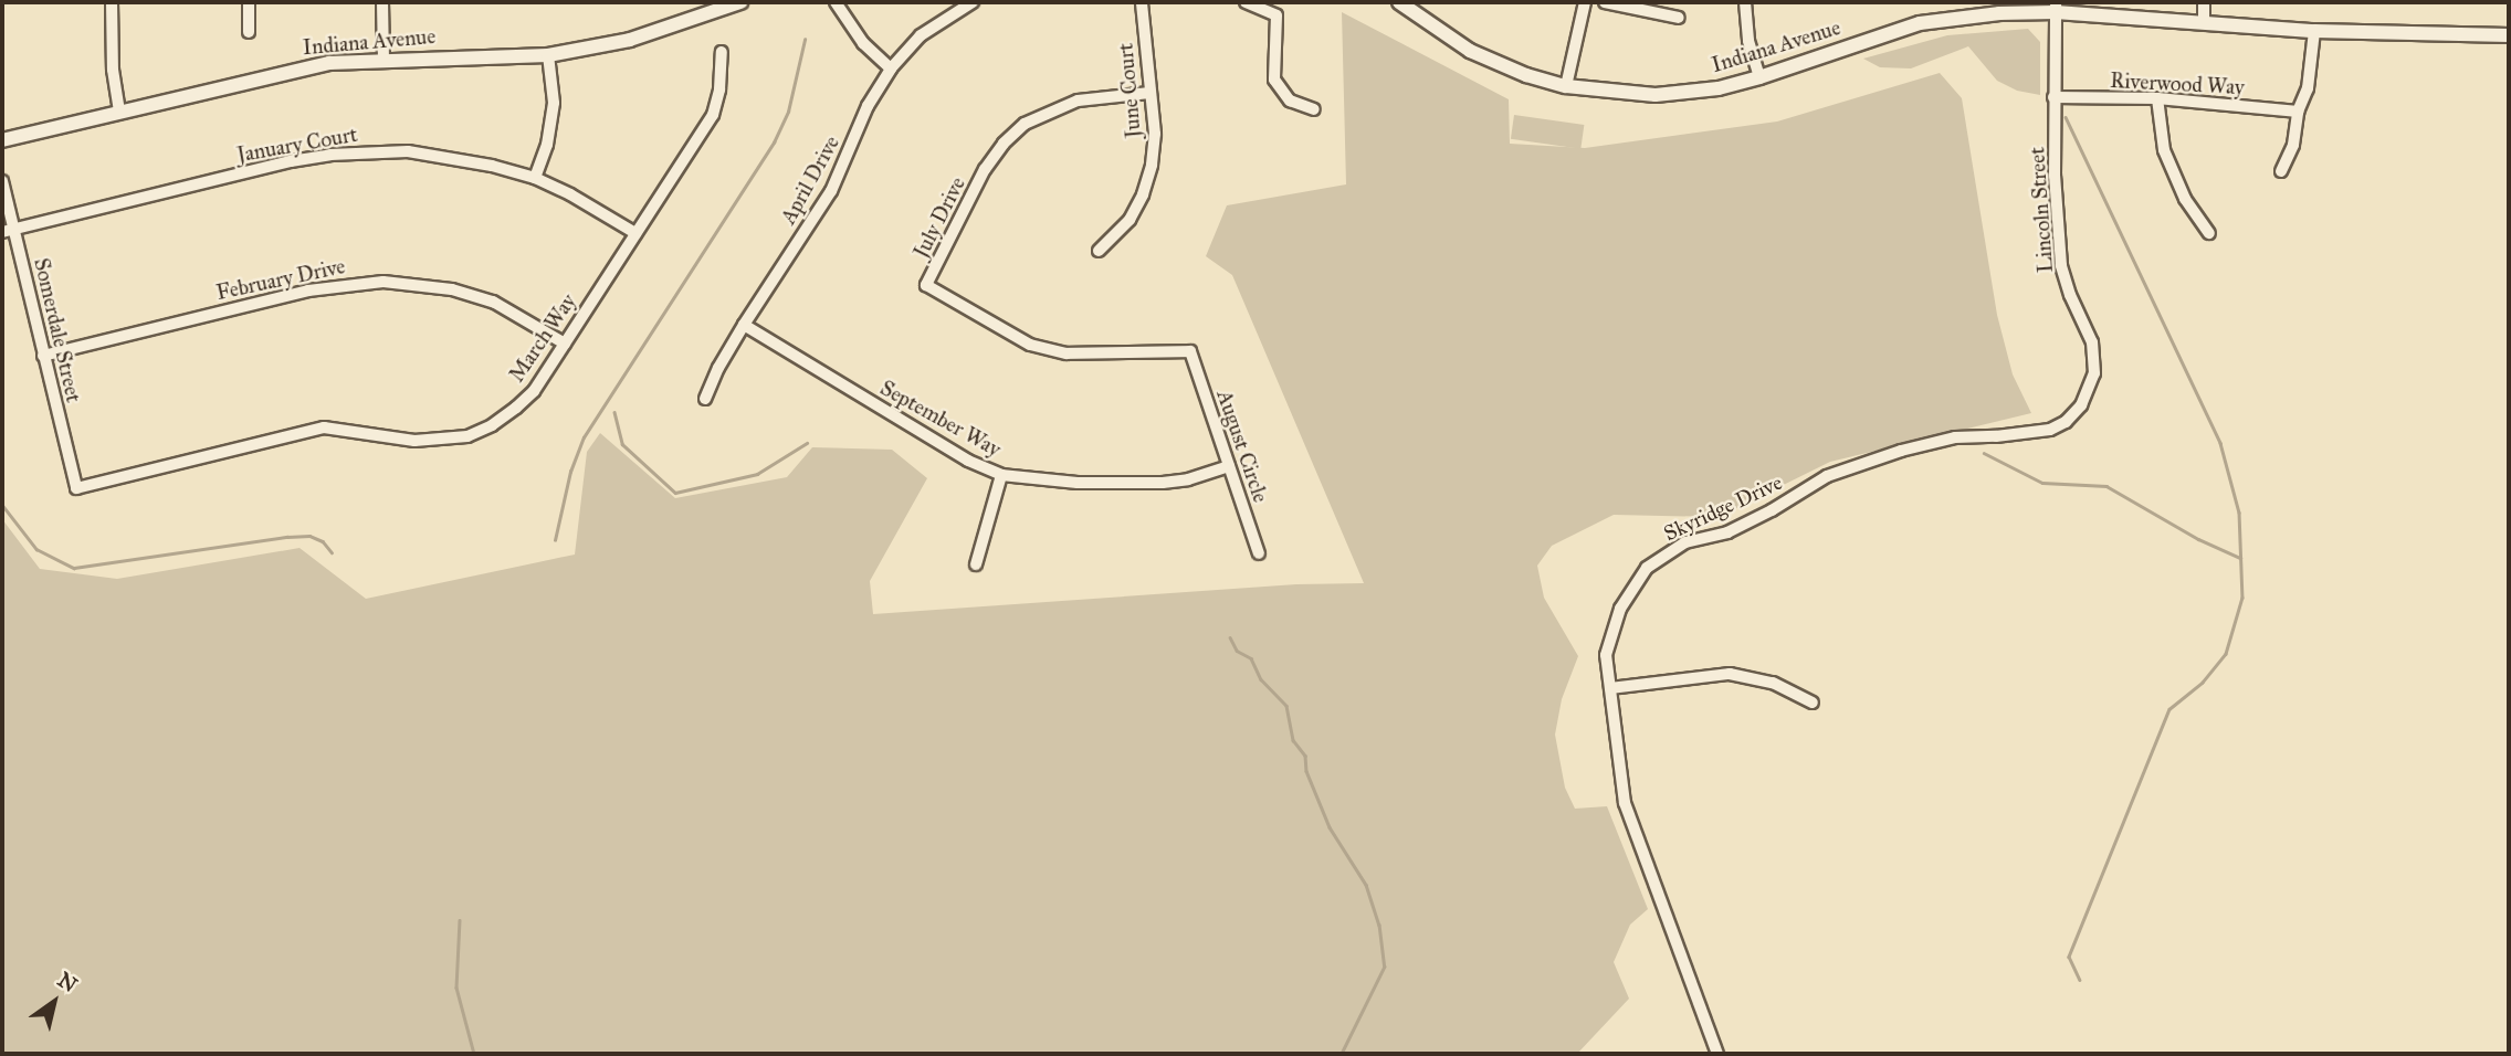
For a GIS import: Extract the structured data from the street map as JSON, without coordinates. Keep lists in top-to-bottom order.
{
  "streets": {
    "street": [
      "Indiana Avenue",
      "Riverwood Way",
      "June Court",
      "January Court",
      "April Drive",
      "Lincoln Street",
      "July Drive",
      "February Drive",
      "Somerdale Street",
      "March Way",
      "September Way",
      "August Circle",
      "Skyridge Drive"
    ]
  },
  "crossings": [
    ["Indiana Avenue", "Lincoln Street"],
    ["Riverwood Way", "Lincoln Street"],
    ["June Court", "July Drive"],
    ["January Court", "Somerdale Street"],
    ["January Court", "March Way"],
    ["April Drive", "September Way"],
    ["Lincoln Street", "Skyridge Drive"],
    ["July Drive", "August Circle"],
    ["February Drive", "Somerdale Street"],
    ["February Drive", "March Way"],
    ["Somerdale Street", "March Way"],
    ["September Way", "August Circle"]
  ],
  "north": "top right"
}
